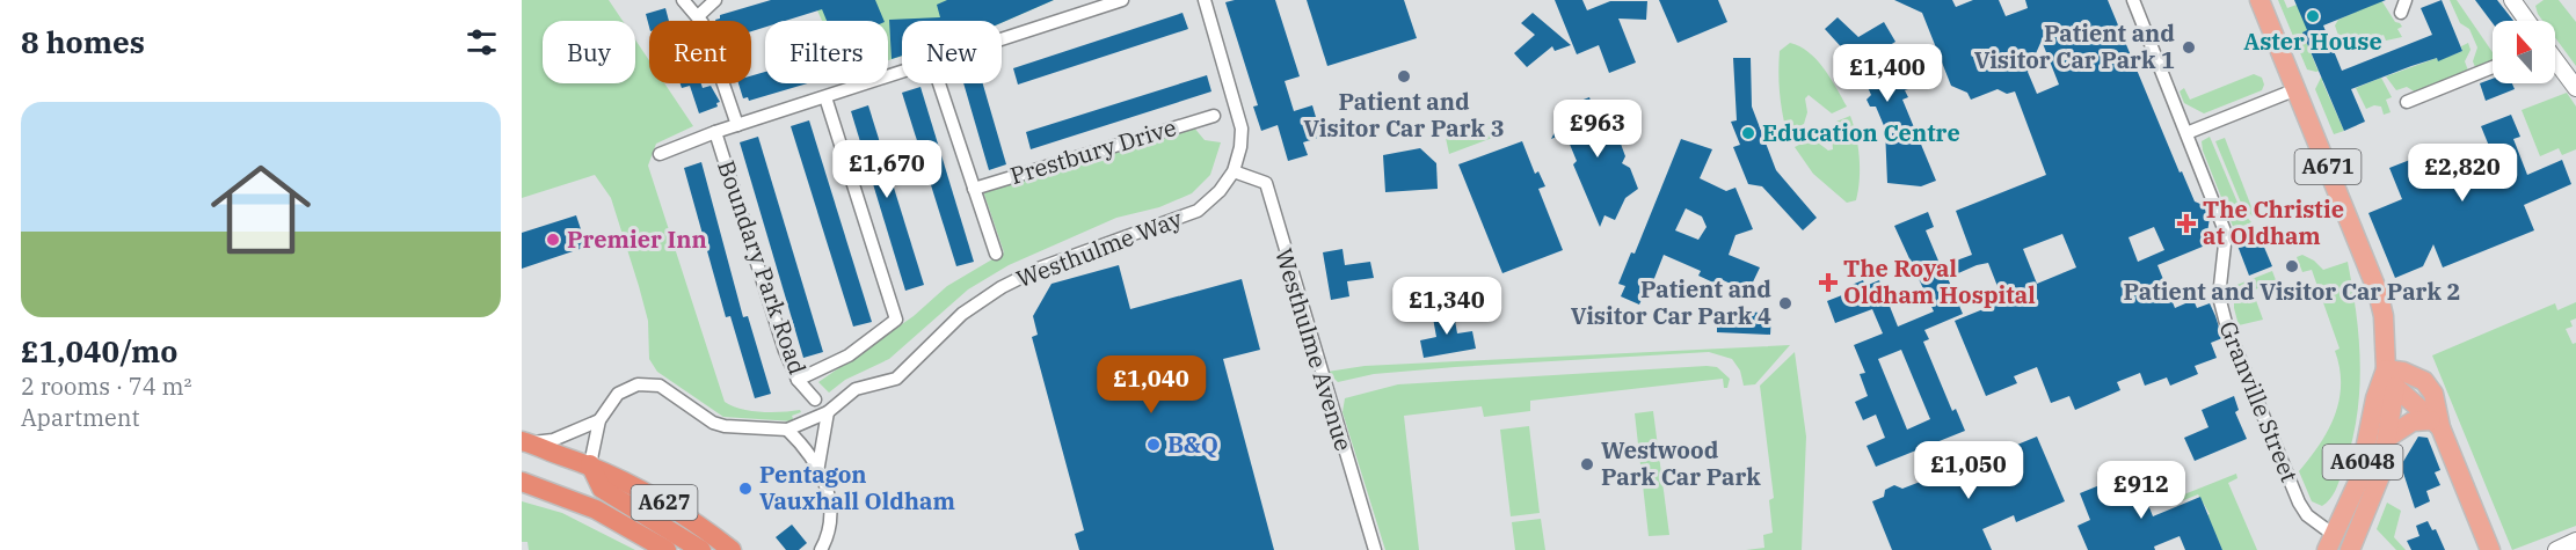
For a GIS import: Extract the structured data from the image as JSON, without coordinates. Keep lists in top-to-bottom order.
{
  "streets": {
    "highway": ["A627"],
    "main road": ["A671", "A6048"],
    "street": [
      "Prestbury Drive",
      "Westhulme Way",
      "Boundary Park Road",
      "Westhulme Avenue",
      "Granville Street"
    ]
  },
  "crossings": [
    ["A671", "A6048"],
    ["Westhulme Way", "Westhulme Avenue"],
    ["Westhulme Way", "A627"],
    ["Granville Street", "A6048"]
  ],
  "places": {
    "other": [
      "Aster House",
      "Patient and Visitor Car Park 1",
      "Patient and Visitor Car Park 3",
      "Education Centre",
      "Premier Inn",
      "Patient and Visitor Car Park 2",
      "Patient and Visitor Car Park 4",
      "B&Q",
      "Westwood Park Car Park",
      "Pentagon Vauxhall Oldham"
    ],
    "health": ["The Christie at Oldham", "The Royal Oldham Hospital"]
  },
  "north": "top",
  "page": {
    "heading": "8 homes",
    "chip": [
      "Buy",
      "Rent",
      "Filters",
      "New"
    ],
    "price": [
      "£1,400",
      "£963",
      "£1,670",
      "£2,820",
      "£1,340",
      "£1,040",
      "£1,050",
      "£912"
    ],
    "list": [
      {
        "name": "£1,040/mo",
        "note": "2 rooms · 74 m² · Apartment"
      }
    ]
  }
}
